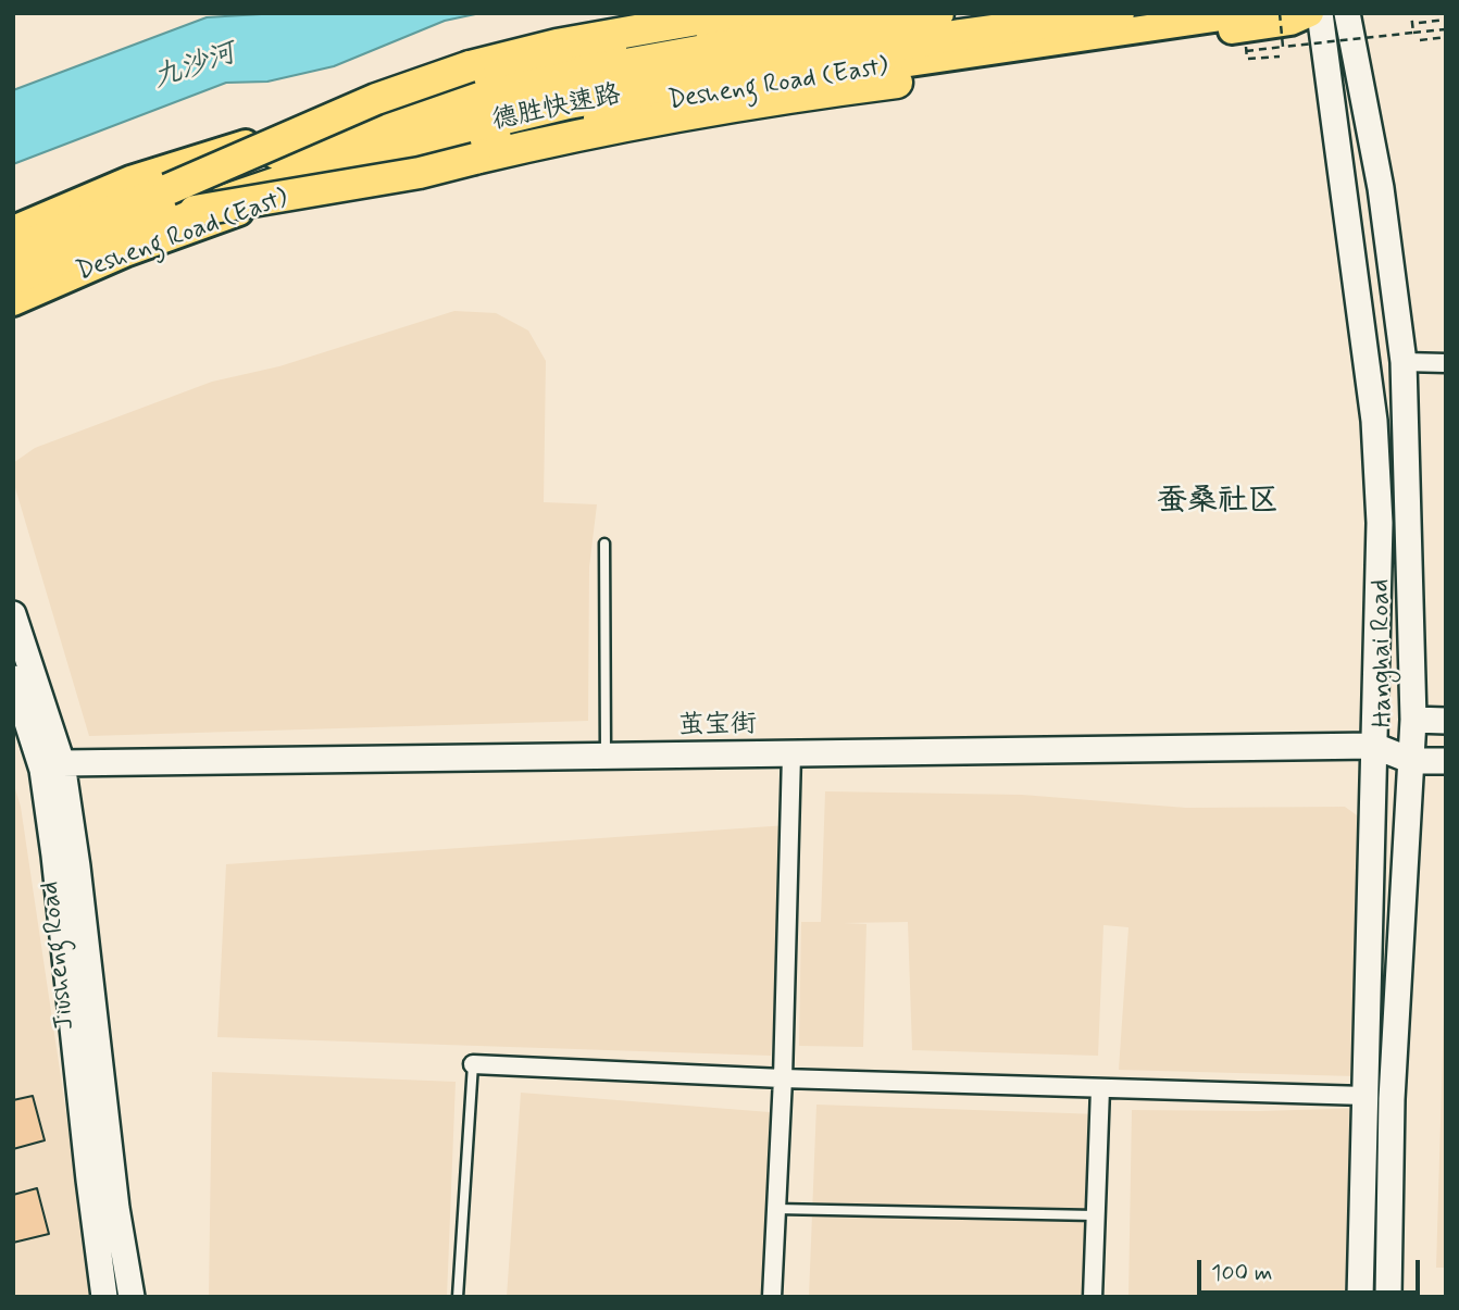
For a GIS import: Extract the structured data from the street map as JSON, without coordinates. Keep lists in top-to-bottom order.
{
  "streets": {
    "highway": ["德胜快速路"],
    "main road": [
      "Desheng Road (East)",
      "Hanghai Road",
      "茧宝街",
      "Jiusheng Road"
    ]
  },
  "crossings": [
    ["Hanghai Road", "茧宝街"],
    ["茧宝街", "Jiusheng Road"]
  ],
  "districts": ["蚕桑社区"],
  "water": ["九沙河"],
  "scale_bar": "100 m"
}
